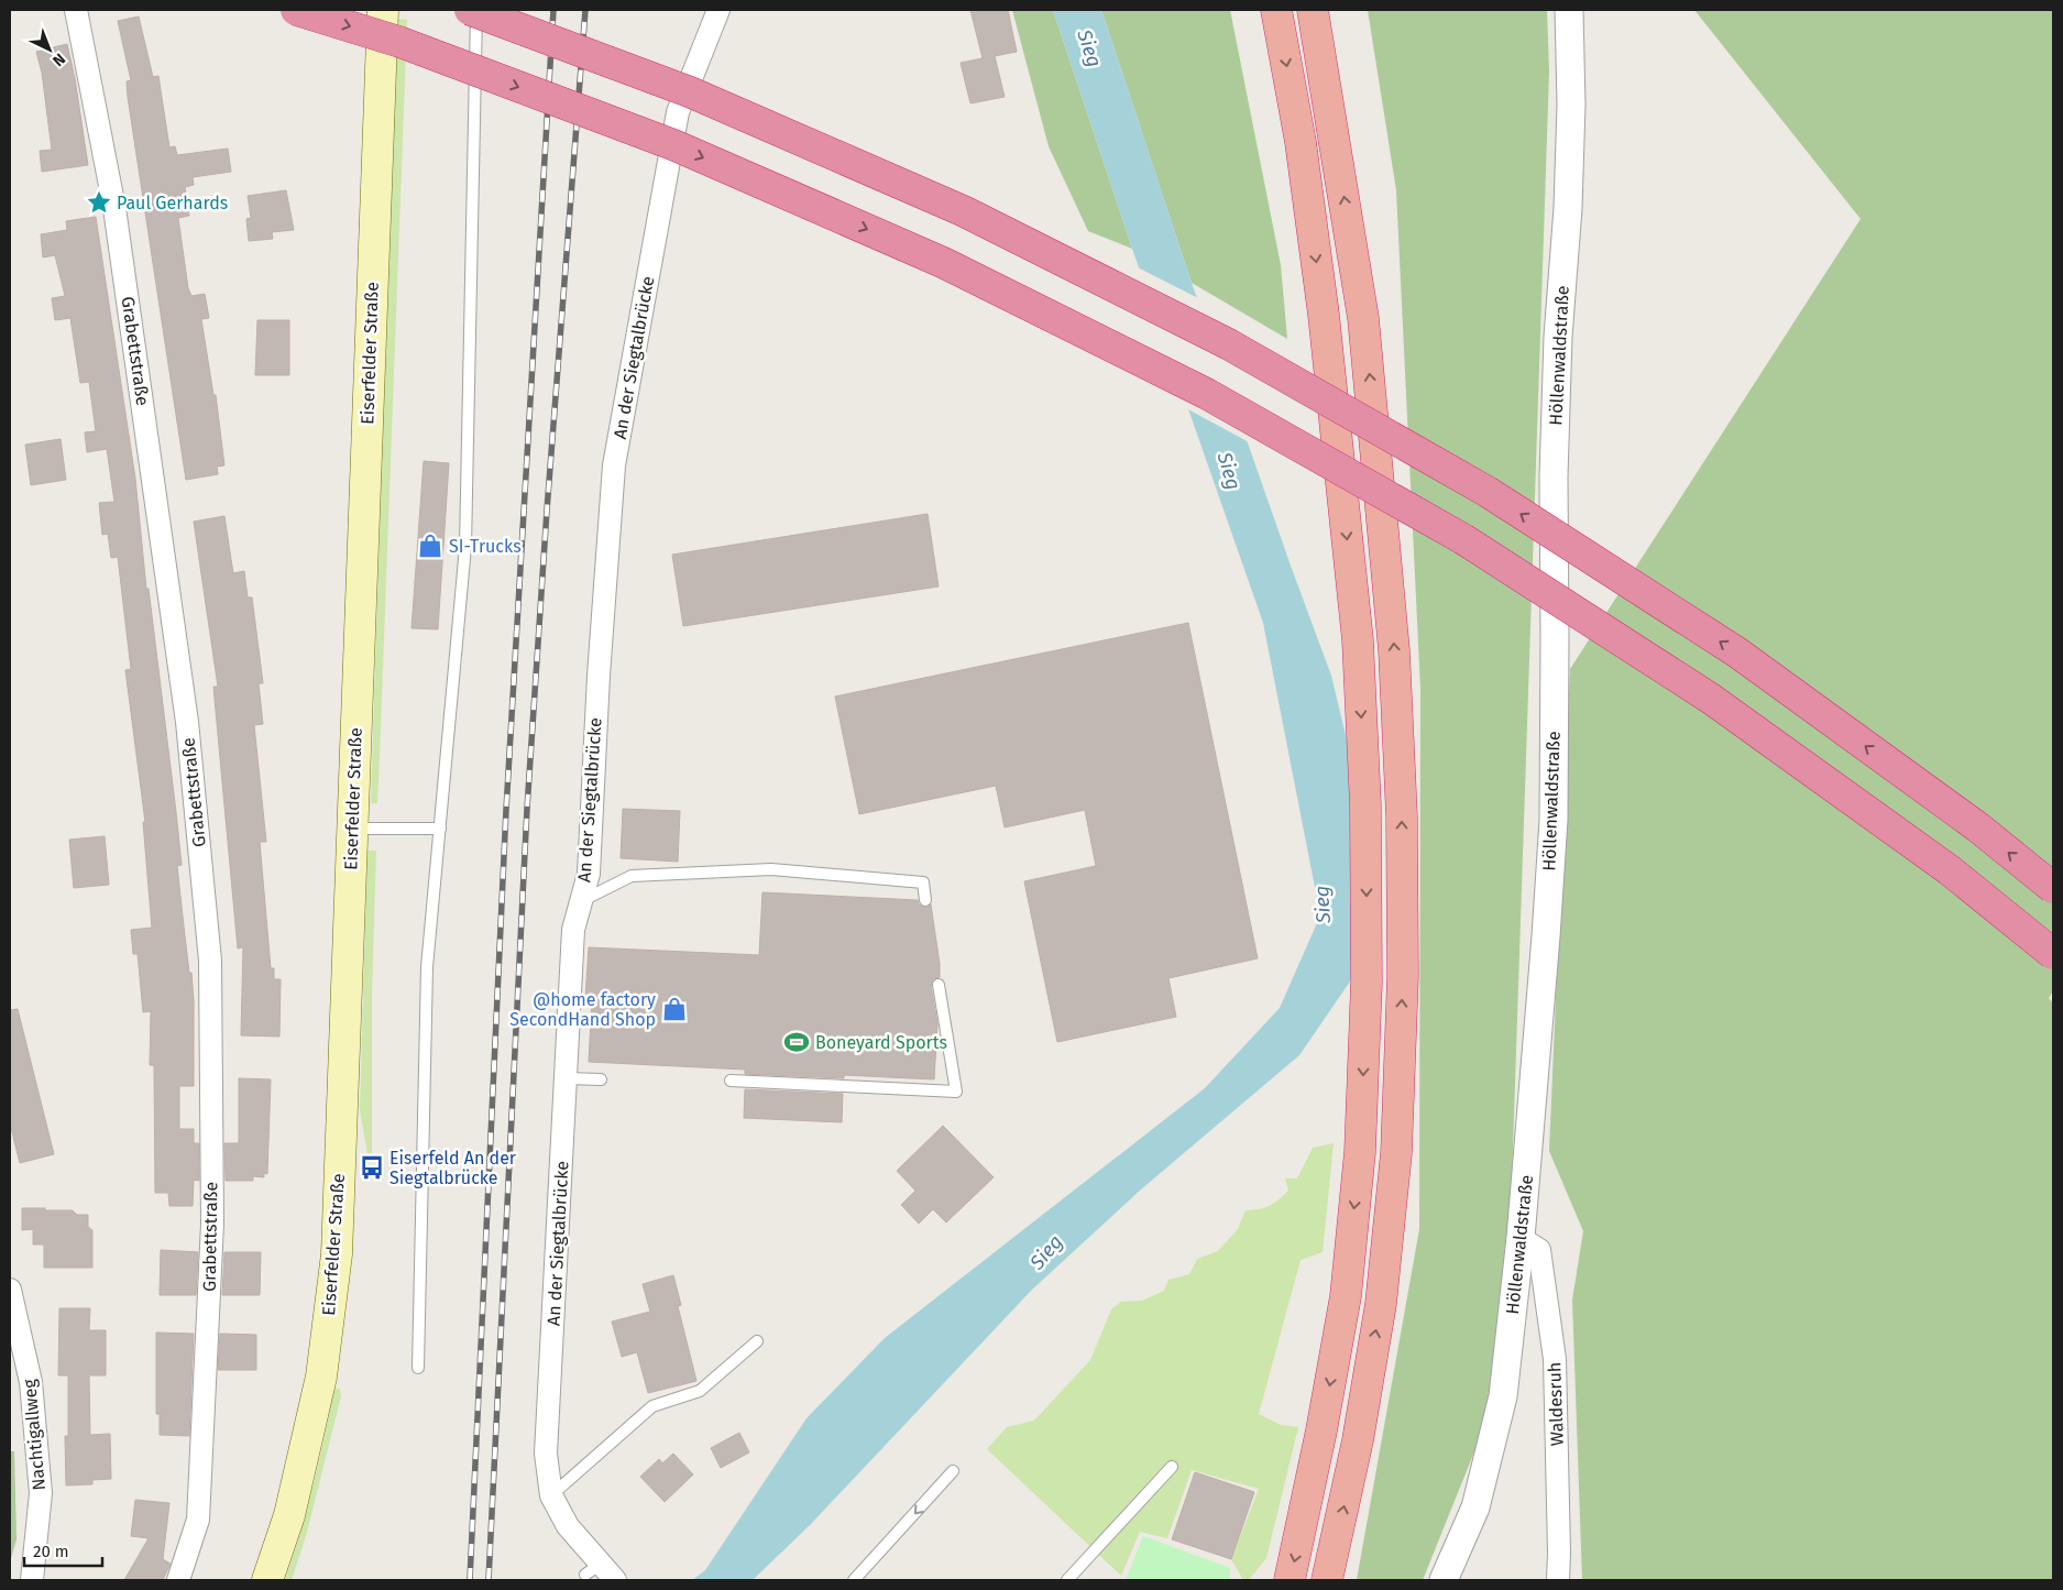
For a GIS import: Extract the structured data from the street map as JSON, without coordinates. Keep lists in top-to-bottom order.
{
  "streets": {
    "main road": ["Eiserfelder Straße"],
    "street": [
      "Grabettstraße",
      "Höllenwaldstraße",
      "An der Siegtalbrücke",
      "Waldesruh",
      "Nachtigallweg"
    ]
  },
  "crossings": [
    ["Höllenwaldstraße", "Waldesruh"]
  ],
  "water": ["Sieg"],
  "places": {
    "place": ["Paul Gerhards"],
    "shop": ["SI-Trucks", "@home factory SecondHand Shop"],
    "sports": ["Boneyard Sports"],
    "bus stop": ["Eiserfeld An der Siegtalbrücke"]
  },
  "scale_bar": "20 m",
  "north": "bottom right"
}
